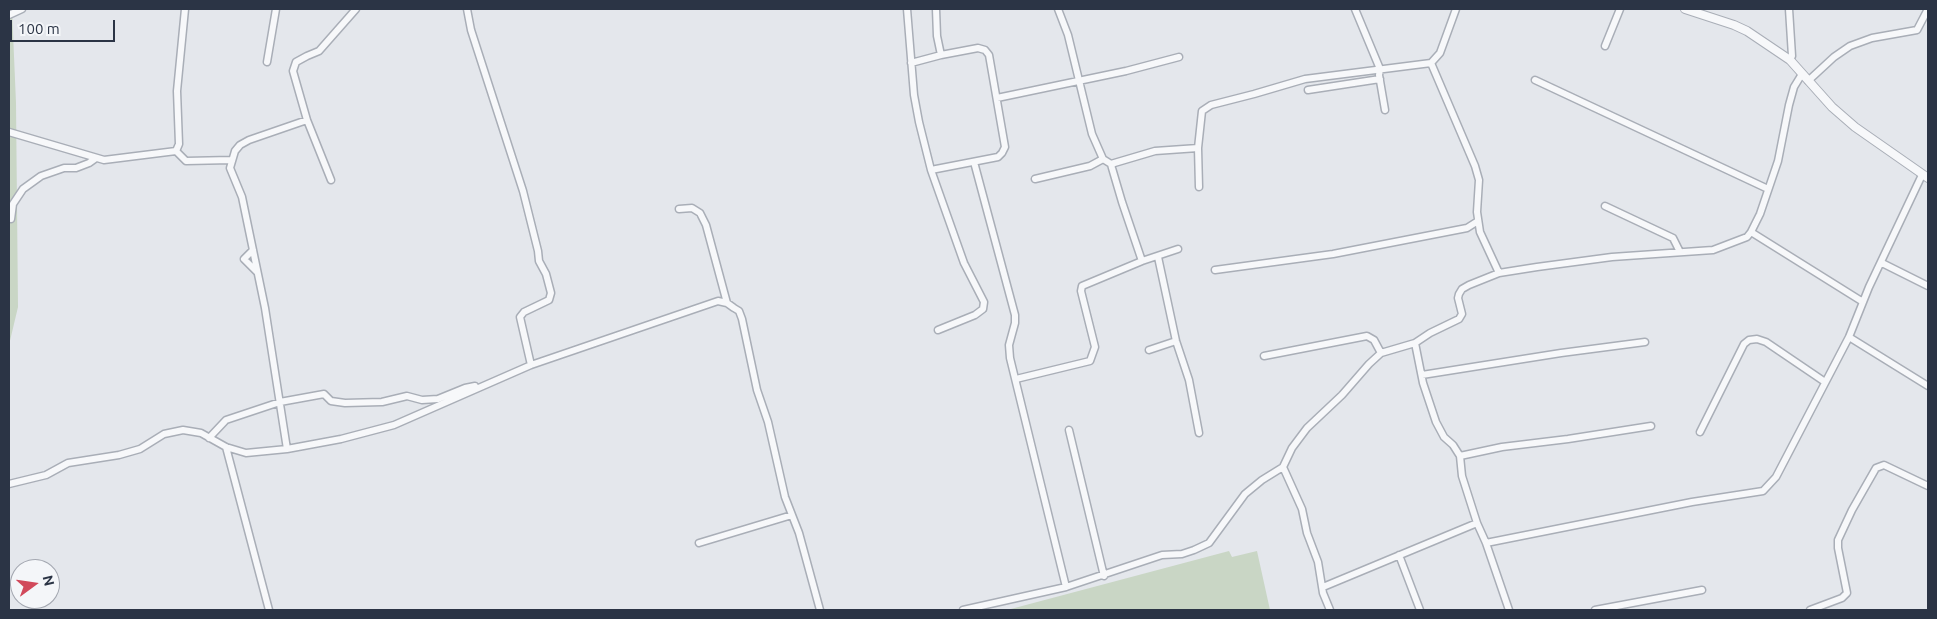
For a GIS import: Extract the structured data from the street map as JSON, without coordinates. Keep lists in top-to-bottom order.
{
  "scale_bar": "100 m",
  "north": "right"
}
